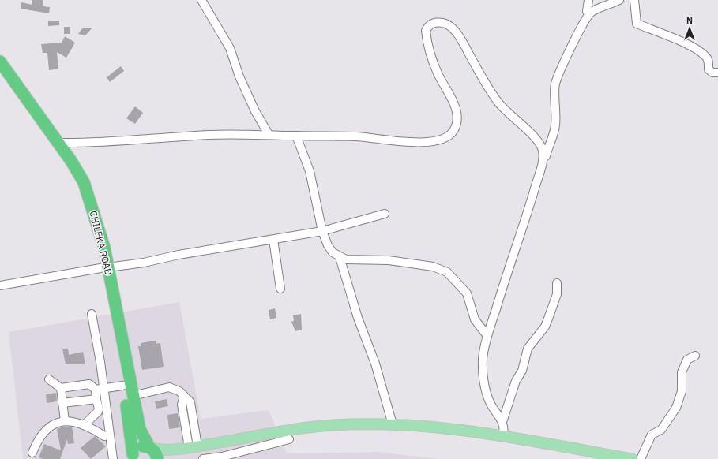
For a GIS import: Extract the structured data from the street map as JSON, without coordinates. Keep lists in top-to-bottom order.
{
  "streets": {
    "highway": ["CHILEKA ROAD"]
  },
  "north": "top"
}
